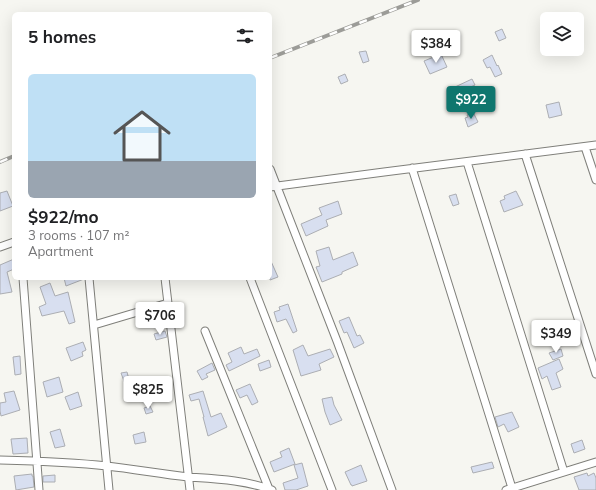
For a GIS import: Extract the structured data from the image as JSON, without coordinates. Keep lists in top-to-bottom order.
{
  "page": {
    "heading": "5 homes",
    "price": [
      "$384",
      "$922",
      "$706",
      "$349",
      "$825"
    ],
    "list": [
      {
        "name": "$922/mo",
        "note": "3 rooms · 107 m² · Apartment"
      }
    ]
  }
}
